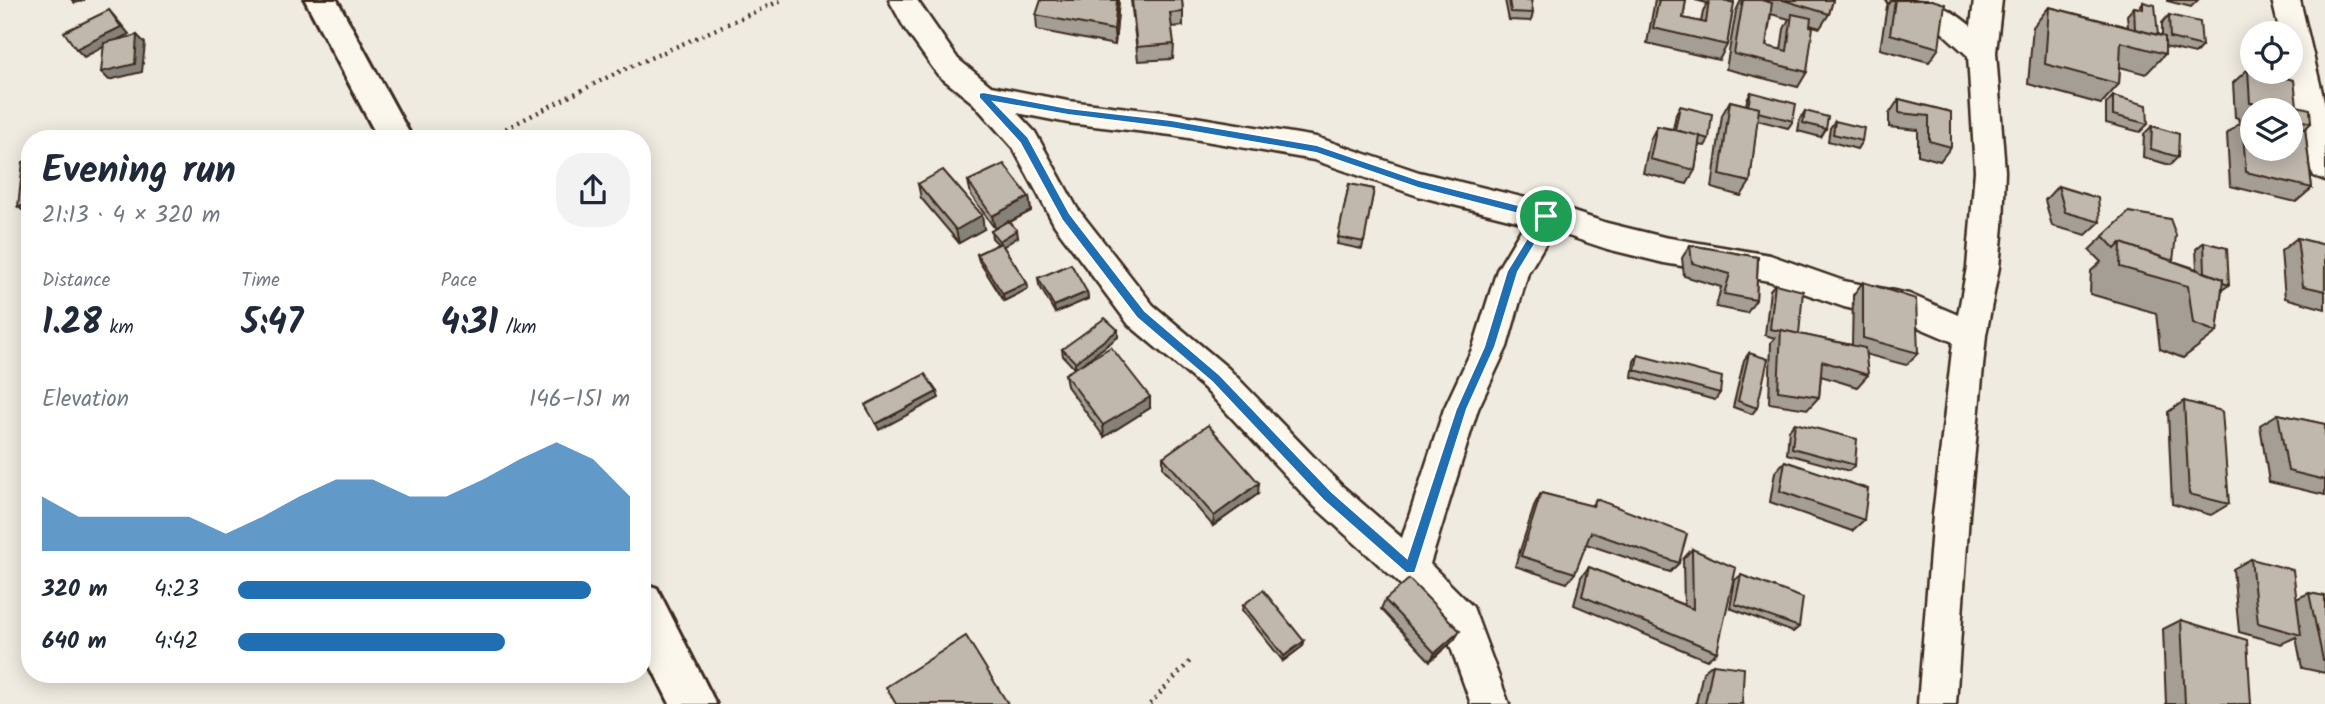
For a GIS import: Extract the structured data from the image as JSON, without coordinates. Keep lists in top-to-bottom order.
{
  "page": {
    "heading": ["Evening run", "21:13 · 4 × 320 m"],
    "stats": [
      ["Distance", "1.28 km"],
      ["Time", "5:47"],
      ["Pace", "4:31 /km"]
    ],
    "chart": ["Elevation", "146–151 m"],
    "list": [
      {
        "name": "320 m",
        "note": "4:23"
      },
      {
        "name": "640 m",
        "note": "4:42"
      }
    ]
  }
}
